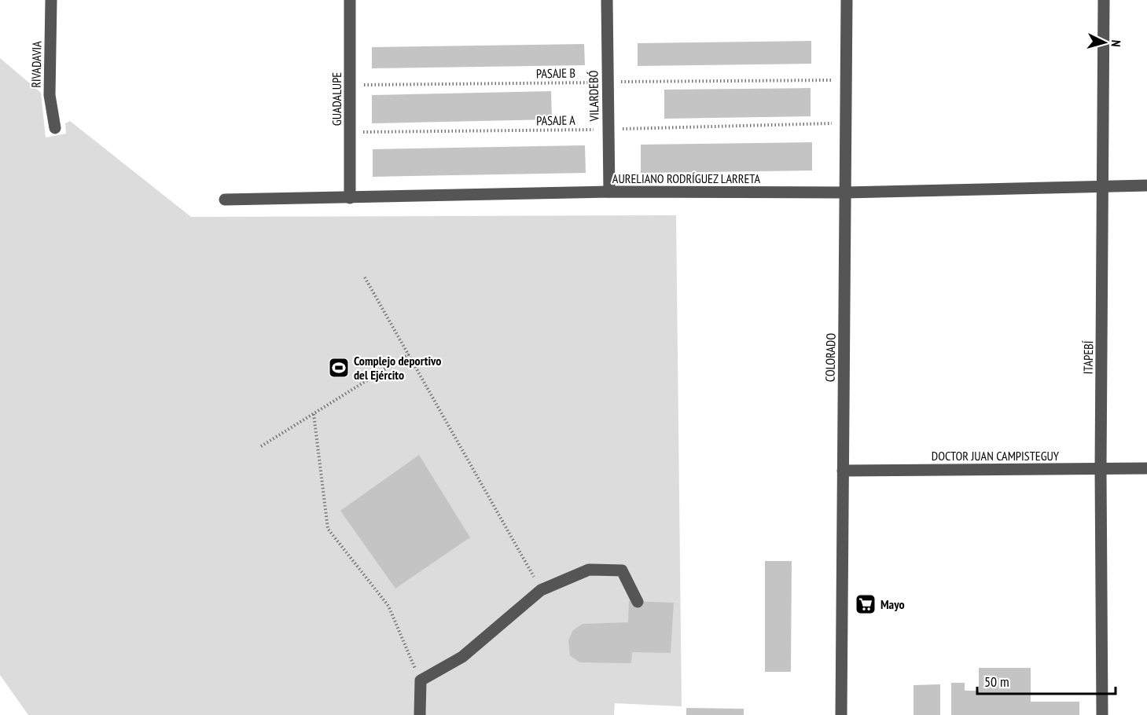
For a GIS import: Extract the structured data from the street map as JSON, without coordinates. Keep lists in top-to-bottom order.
{
  "streets": {
    "street": [
      "RIVADAVIA",
      "VILARDEBÓ",
      "GUADALUPE",
      "AURELIANO RODRÍGUEZ LARRETA",
      "COLORADO",
      "ITAPEBÍ",
      "DOCTOR JUAN CAMPISTEGUY"
    ],
    "path": ["PASAJE B", "PASAJE A"]
  },
  "crossings": [
    ["PASAJE B", "VILARDEBÓ"],
    ["PASAJE B", "GUADALUPE"],
    ["PASAJE B", "COLORADO"],
    ["VILARDEBÓ", "PASAJE A"],
    ["VILARDEBÓ", "AURELIANO RODRÍGUEZ LARRETA"],
    ["GUADALUPE", "PASAJE A"],
    ["GUADALUPE", "AURELIANO RODRÍGUEZ LARRETA"],
    ["PASAJE A", "COLORADO"],
    ["AURELIANO RODRÍGUEZ LARRETA", "COLORADO"],
    ["AURELIANO RODRÍGUEZ LARRETA", "ITAPEBÍ"],
    ["COLORADO", "DOCTOR JUAN CAMPISTEGUY"],
    ["ITAPEBÍ", "DOCTOR JUAN CAMPISTEGUY"]
  ],
  "places": {
    "sports": ["Complejo deportivo del Ejército"],
    "supermarket": ["Mayo"]
  },
  "scale_bar": "50 m",
  "north": "right"
}
